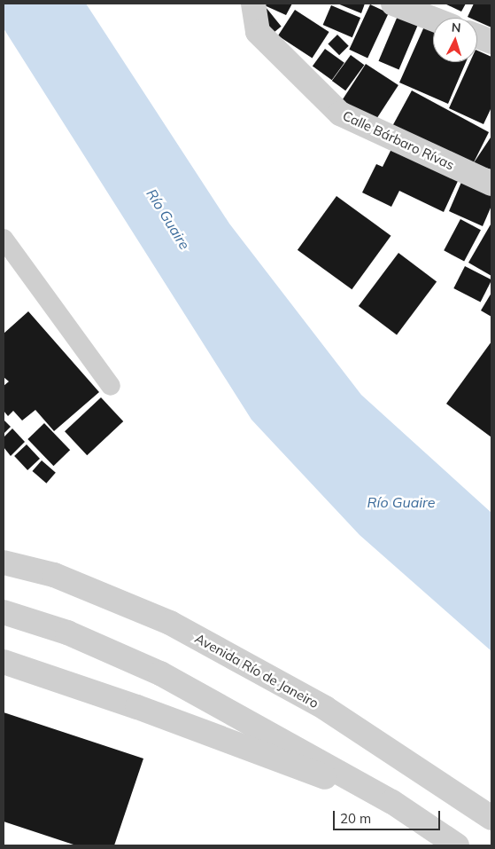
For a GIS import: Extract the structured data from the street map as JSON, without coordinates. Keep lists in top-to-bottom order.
{
  "streets": {
    "street": ["Calle Bárbaro Rívas", "Avenida Río de Janeiro"]
  },
  "water": ["Río Guaire"],
  "scale_bar": "20 m",
  "north": "top"
}
